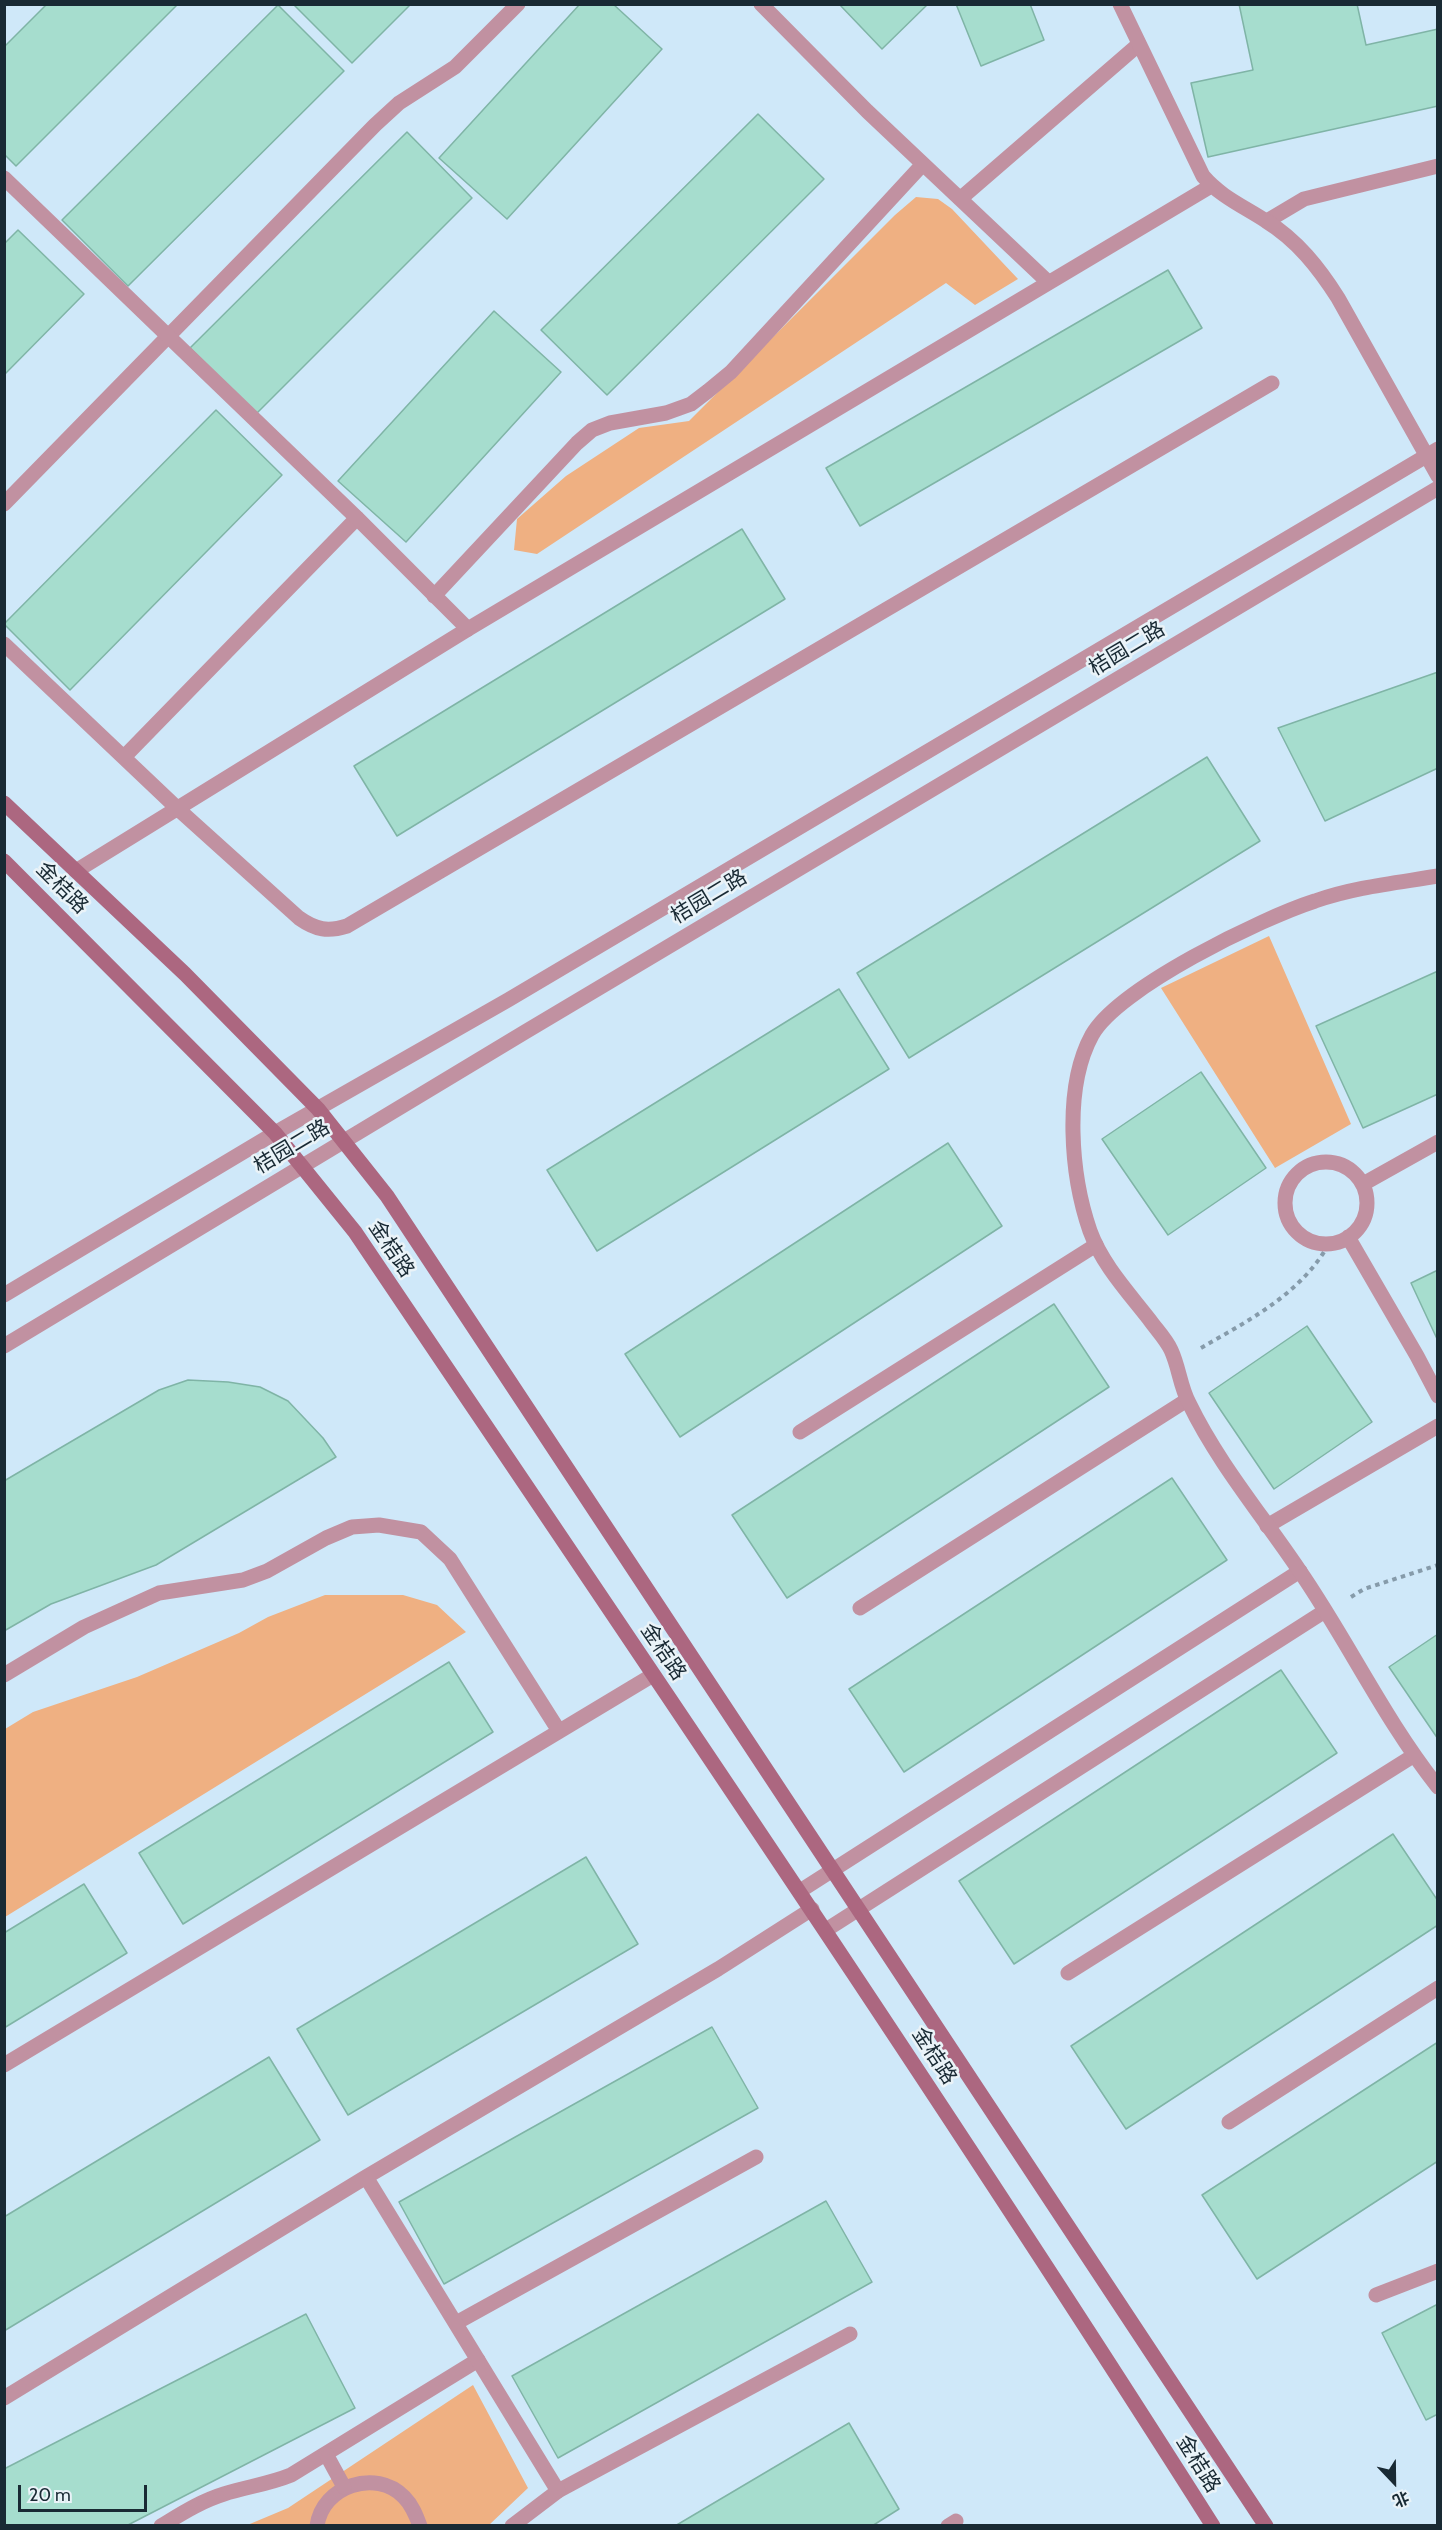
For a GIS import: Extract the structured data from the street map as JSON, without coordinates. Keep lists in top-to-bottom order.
{
  "streets": {
    "main road": ["金桔路"],
    "street": ["桔园二路"]
  },
  "crossings": [
    ["桔园二路", "金桔路"]
  ],
  "scale_bar": "20 m",
  "north": "bottom"
}
